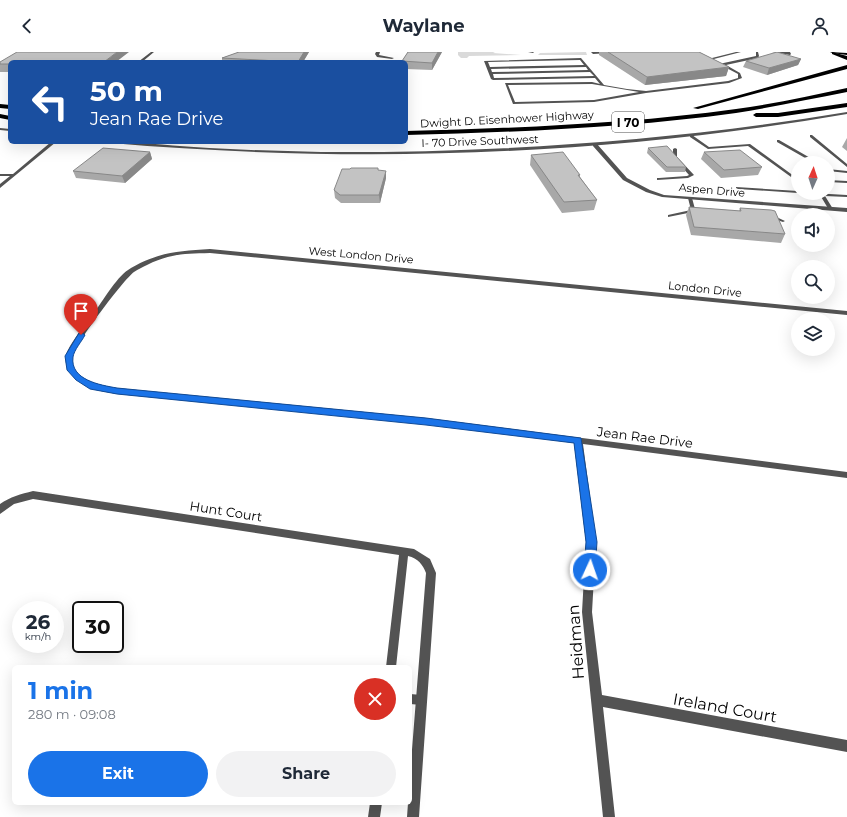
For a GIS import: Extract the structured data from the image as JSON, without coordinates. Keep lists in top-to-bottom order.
{
  "streets": {
    "highway": ["Dwight D. Eisenhower Highway", "I 70"],
    "street": [
      "I- 70 Drive Southwest",
      "Aspen Drive",
      "West London Drive",
      "London Drive",
      "Jean Rae Drive",
      "Hunt Court",
      "Heidman",
      "Ireland Court"
    ]
  },
  "crossings": [
    ["I- 70 Drive Southwest", "Aspen Drive"],
    ["West London Drive", "London Drive"],
    ["West London Drive", "Jean Rae Drive"],
    ["Jean Rae Drive", "Heidman"],
    ["Heidman", "Ireland Court"]
  ],
  "north": "top",
  "page": {
    "header": "Waylane",
    "turn": ["50 m", "Jean Rae Drive"],
    "speed": "26 km/h",
    "limit": "30",
    "heading": ["1 min", "280 m · 09:08"],
    "buttons": ["Exit", "Share"]
  }
}
